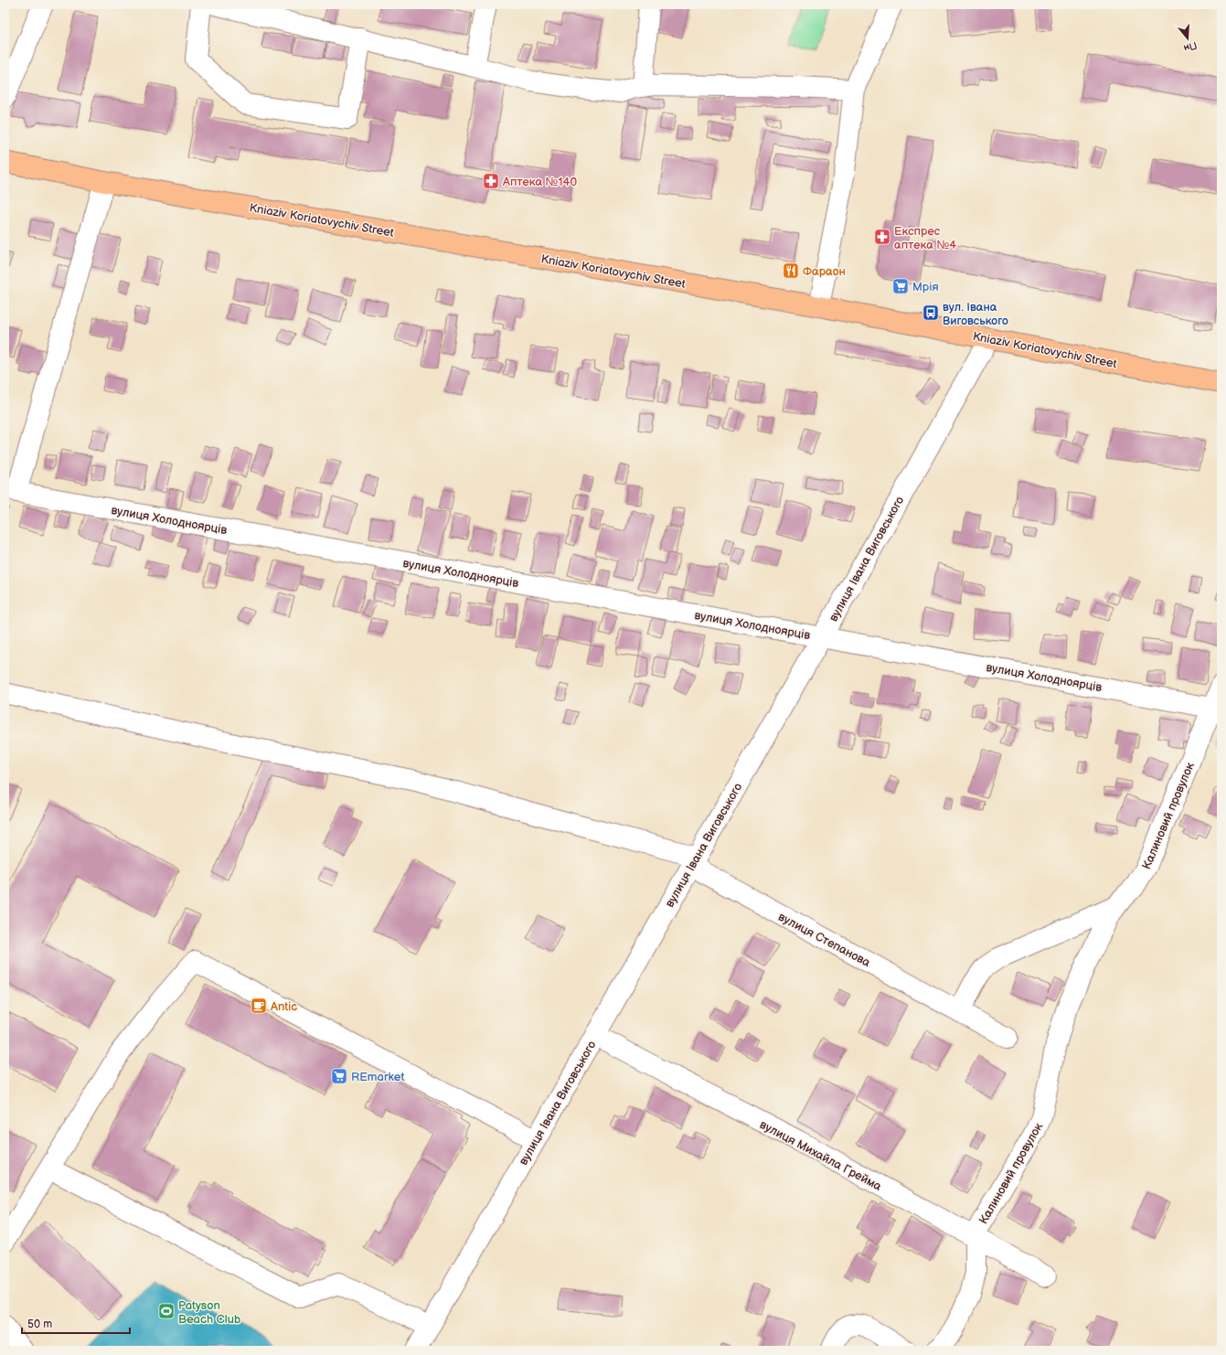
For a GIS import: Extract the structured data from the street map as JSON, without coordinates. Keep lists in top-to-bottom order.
{
  "streets": {
    "main road": ["Kniaziv Koriatovychiv Street"],
    "street": [
      "вулиця Холодноярців",
      "вулиця Івана Виговського",
      "Калиновий провулок",
      "вулиця Степанова",
      "вулиця Михайла Грейма"
    ]
  },
  "crossings": [
    ["Kniaziv Koriatovychiv Street", "вулиця Холодноярців"],
    ["Kniaziv Koriatovychiv Street", "вулиця Івана Виговського"],
    ["вулиця Холодноярців", "вулиця Івана Виговського"],
    ["вулиця Холодноярців", "Калиновий провулок"],
    ["вулиця Івана Виговського", "вулиця Степанова"],
    ["вулиця Івана Виговського", "вулиця Михайла Грейма"],
    ["Калиновий провулок", "вулиця Михайла Грейма"]
  ],
  "places": {
    "pharmacy": ["Аптека №140", "Експрес аптека №4"],
    "restaurant": ["Фараон"],
    "supermarket": ["Мрія", "REmarket"],
    "bus stop": ["вул. Івана Виговського"],
    "cafe": ["Antic"],
    "sports": ["Patyson Beach Club"]
  },
  "scale_bar": "50 m",
  "north": "bottom"
}
